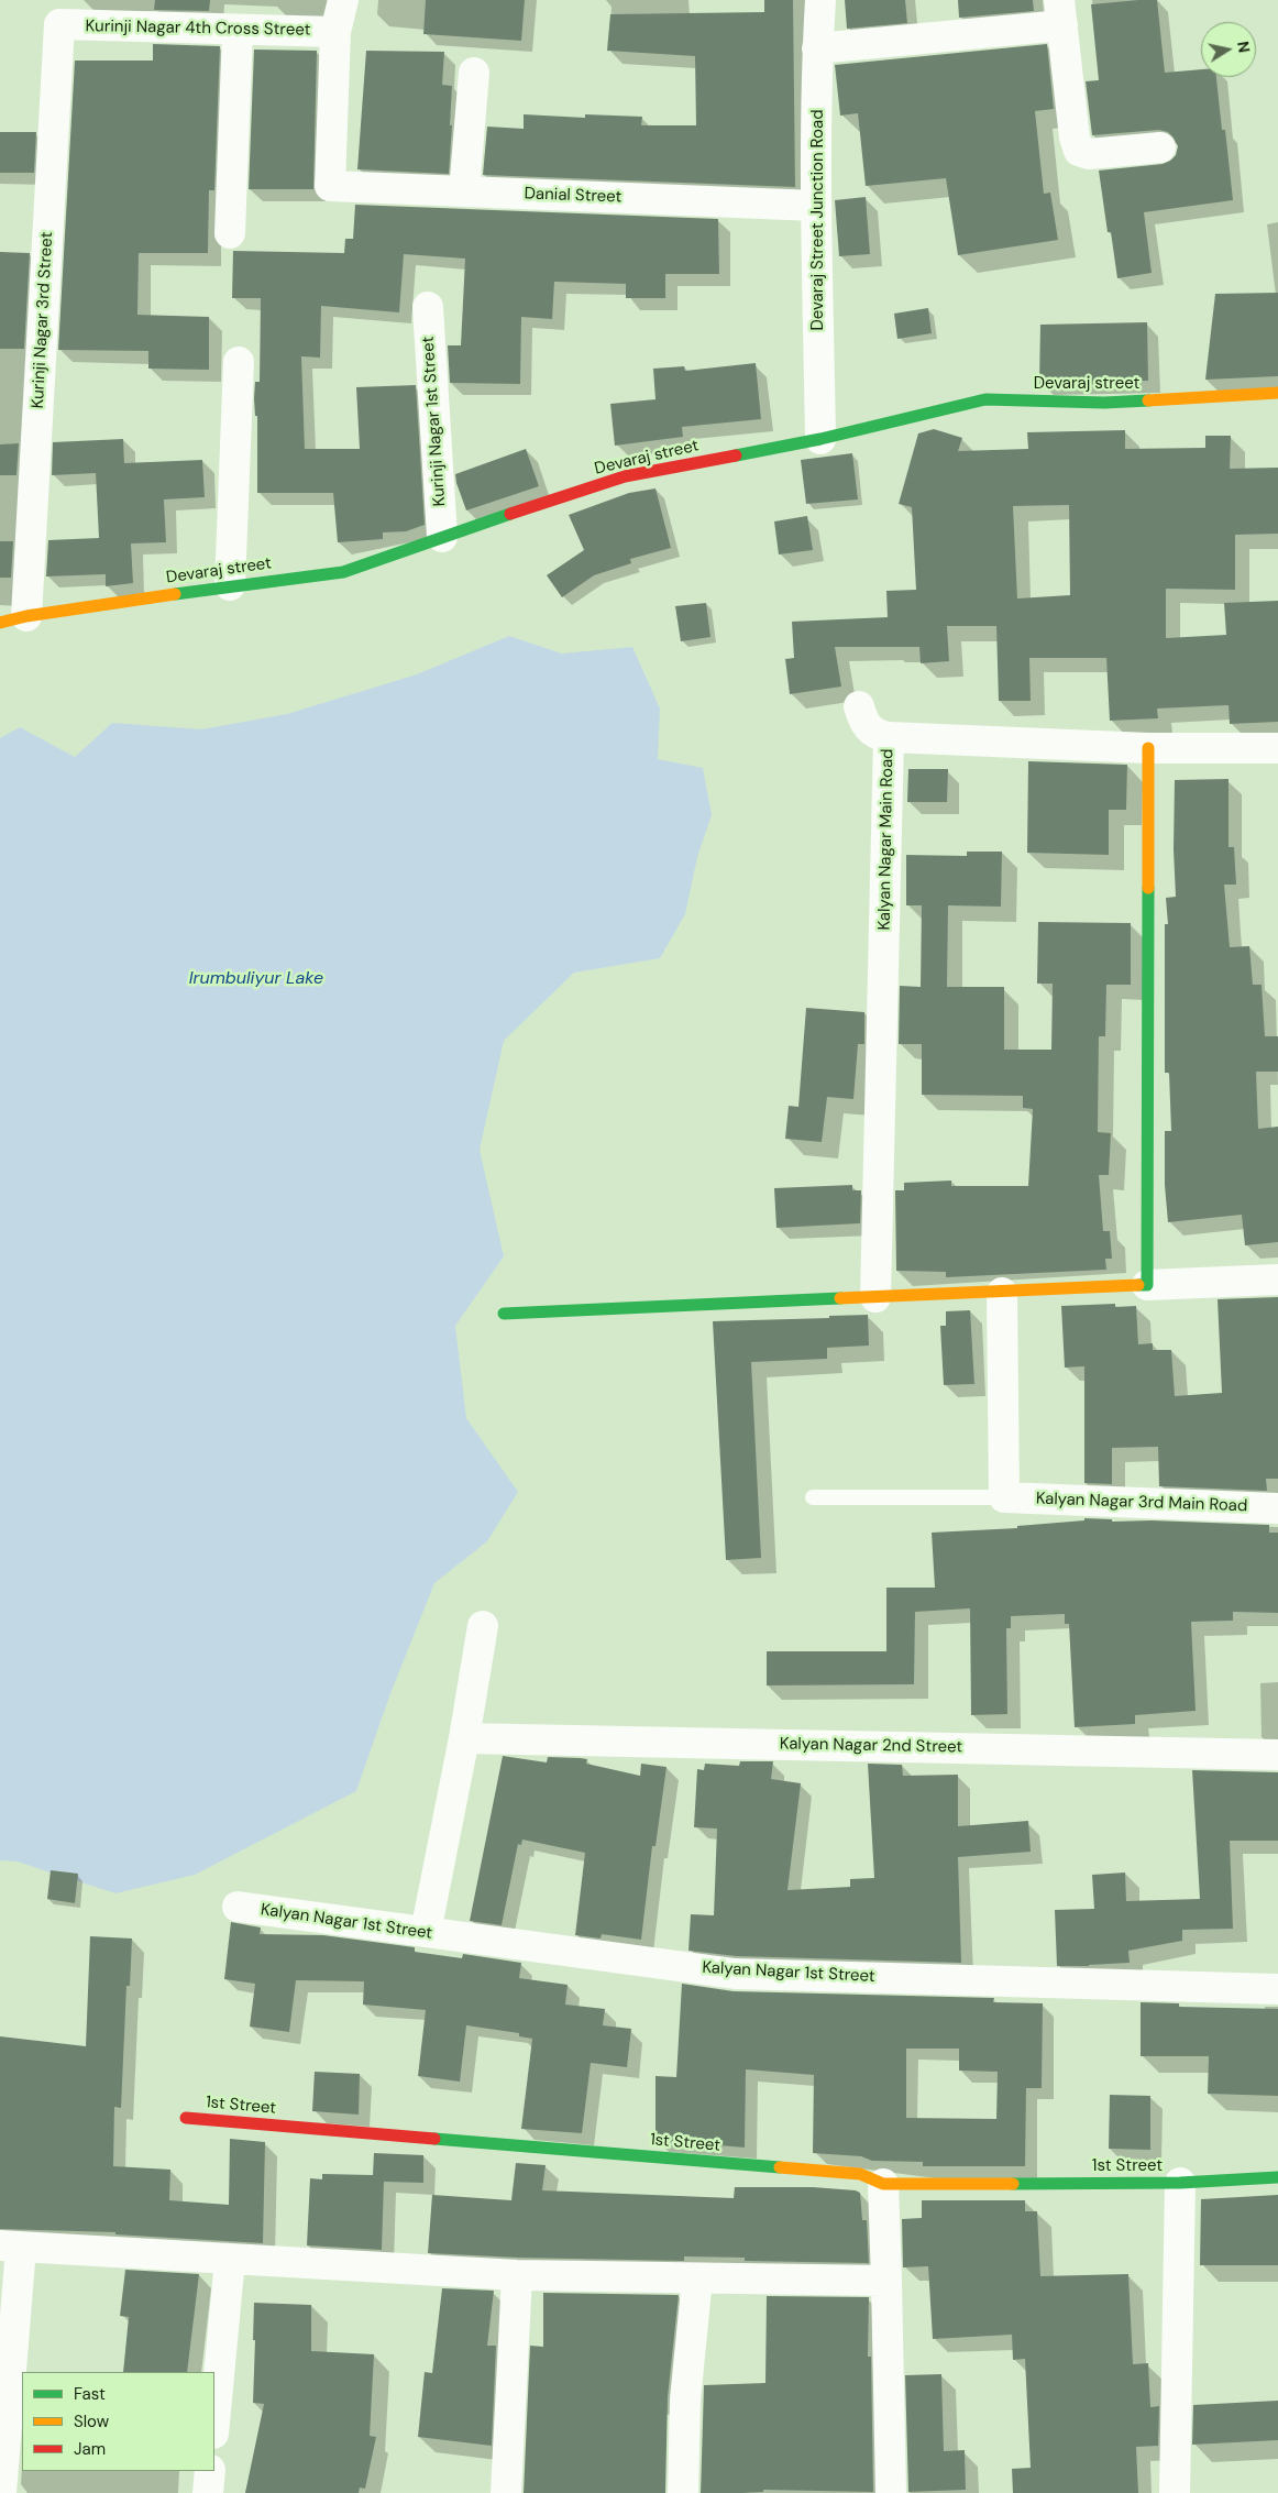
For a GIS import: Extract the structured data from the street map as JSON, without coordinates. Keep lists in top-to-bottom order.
{
  "streets": {
    "street": [
      "Kurinji Nagar 4th Cross Street",
      "Danial Street",
      "Devaraj Street Junction Road",
      "Kurinji Nagar 3rd Street",
      "Devaraj street",
      "Kurinji Nagar 1st Street",
      "Kalyan Nagar Main Road",
      "Kalyan Nagar 3rd Main Road",
      "Kalyan Nagar 2nd Street",
      "Kalyan Nagar 1st Street",
      "1st Street"
    ]
  },
  "crossings": [
    ["Kurinji Nagar 4th Cross Street", "Danial Street"],
    ["Kurinji Nagar 4th Cross Street", "Kurinji Nagar 3rd Street"],
    ["Danial Street", "Devaraj Street Junction Road"],
    ["Devaraj Street Junction Road", "Devaraj street"],
    ["Kurinji Nagar 3rd Street", "Devaraj street"],
    ["Devaraj street", "Kurinji Nagar 1st Street"]
  ],
  "water": ["Irumbuliyur Lake"],
  "legend": ["Fast", "Slow", "Jam"],
  "north": "right"
}
